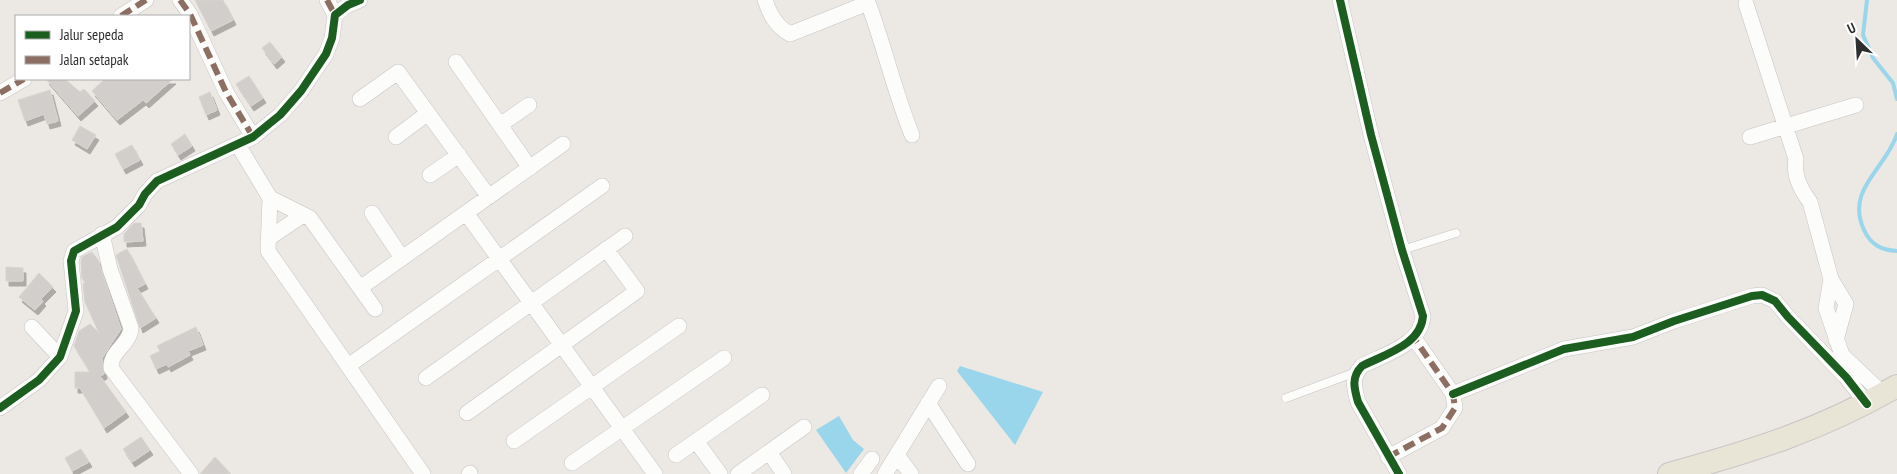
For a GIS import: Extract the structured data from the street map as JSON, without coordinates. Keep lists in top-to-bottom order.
{
  "legend": ["Jalur sepeda", "Jalan setapak"],
  "north": "top left"
}
